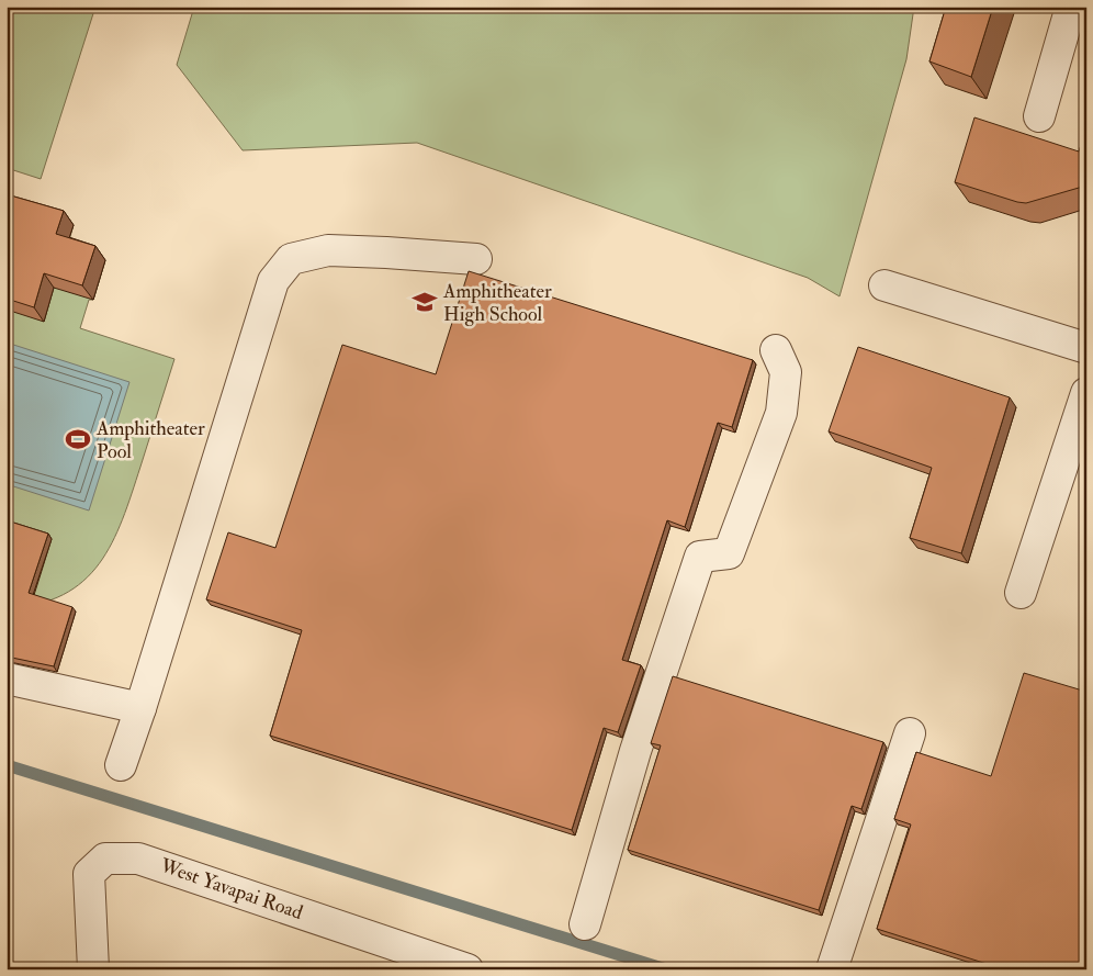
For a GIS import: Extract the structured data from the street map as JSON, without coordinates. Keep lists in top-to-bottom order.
{
  "streets": {
    "street": ["West Yavapai Road"]
  },
  "places": {
    "school or university": ["Amphitheater High School"],
    "sports": ["Amphitheater Pool"]
  }
}
